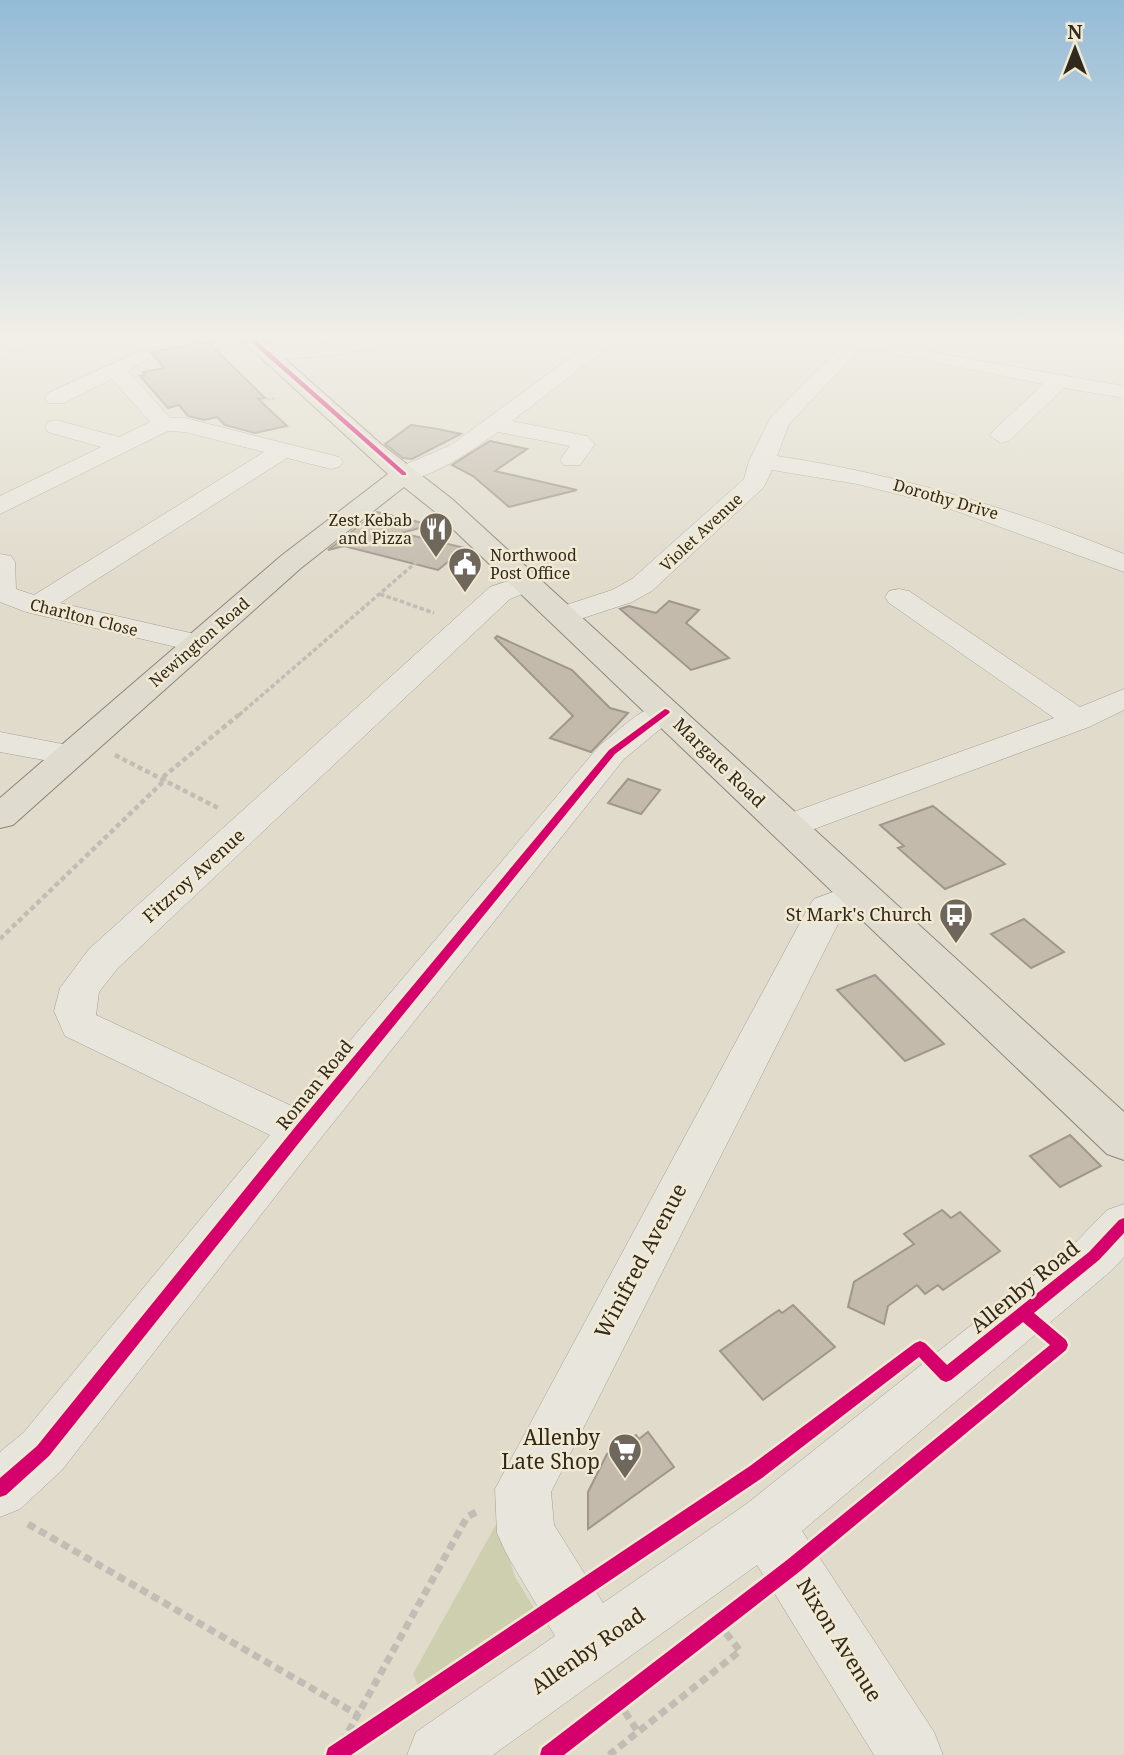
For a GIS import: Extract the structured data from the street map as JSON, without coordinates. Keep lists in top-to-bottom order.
{
  "streets": {
    "main road": ["Newington Road", "Margate Road"],
    "street": [
      "Dorothy Drive",
      "Violet Avenue",
      "Charlton Close",
      "Fitzroy Avenue",
      "Roman Road",
      "Winifred Avenue",
      "Allenby Road",
      "Nixon Avenue"
    ]
  },
  "crossings": [
    ["Dorothy Drive", "Violet Avenue"],
    ["Violet Avenue", "Margate Road"],
    ["Charlton Close", "Newington Road"],
    ["Newington Road", "Margate Road"],
    ["Margate Road", "Fitzroy Avenue"],
    ["Margate Road", "Roman Road"],
    ["Margate Road", "Winifred Avenue"],
    ["Fitzroy Avenue", "Roman Road"],
    ["Allenby Road", "Nixon Avenue"]
  ],
  "places": {
    "restaurant": ["Zest Kebab and Pizza"],
    "public building": ["Northwood Post Office"],
    "bus stop": ["St Mark's Church"],
    "supermarket": ["Allenby Late Shop"]
  },
  "north": "top"
}
